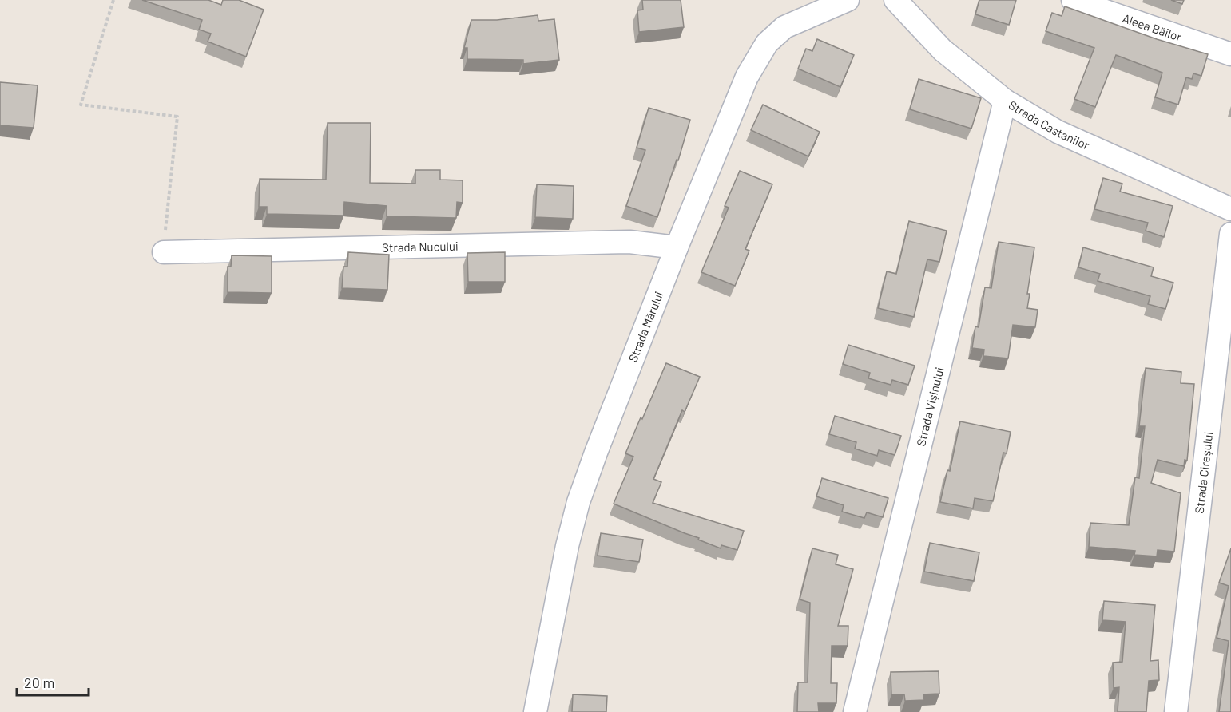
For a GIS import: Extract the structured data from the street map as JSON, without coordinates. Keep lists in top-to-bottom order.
{
  "streets": {
    "street": [
      "Aleea Băilor",
      "Strada Castanilor",
      "Strada Nucului",
      "Strada Mărului",
      "Strada Vișinului",
      "Strada Cireșului"
    ]
  },
  "crossings": [
    ["Strada Castanilor", "Strada Vișinului"],
    ["Strada Nucului", "Strada Mărului"]
  ],
  "scale_bar": "20 m"
}
